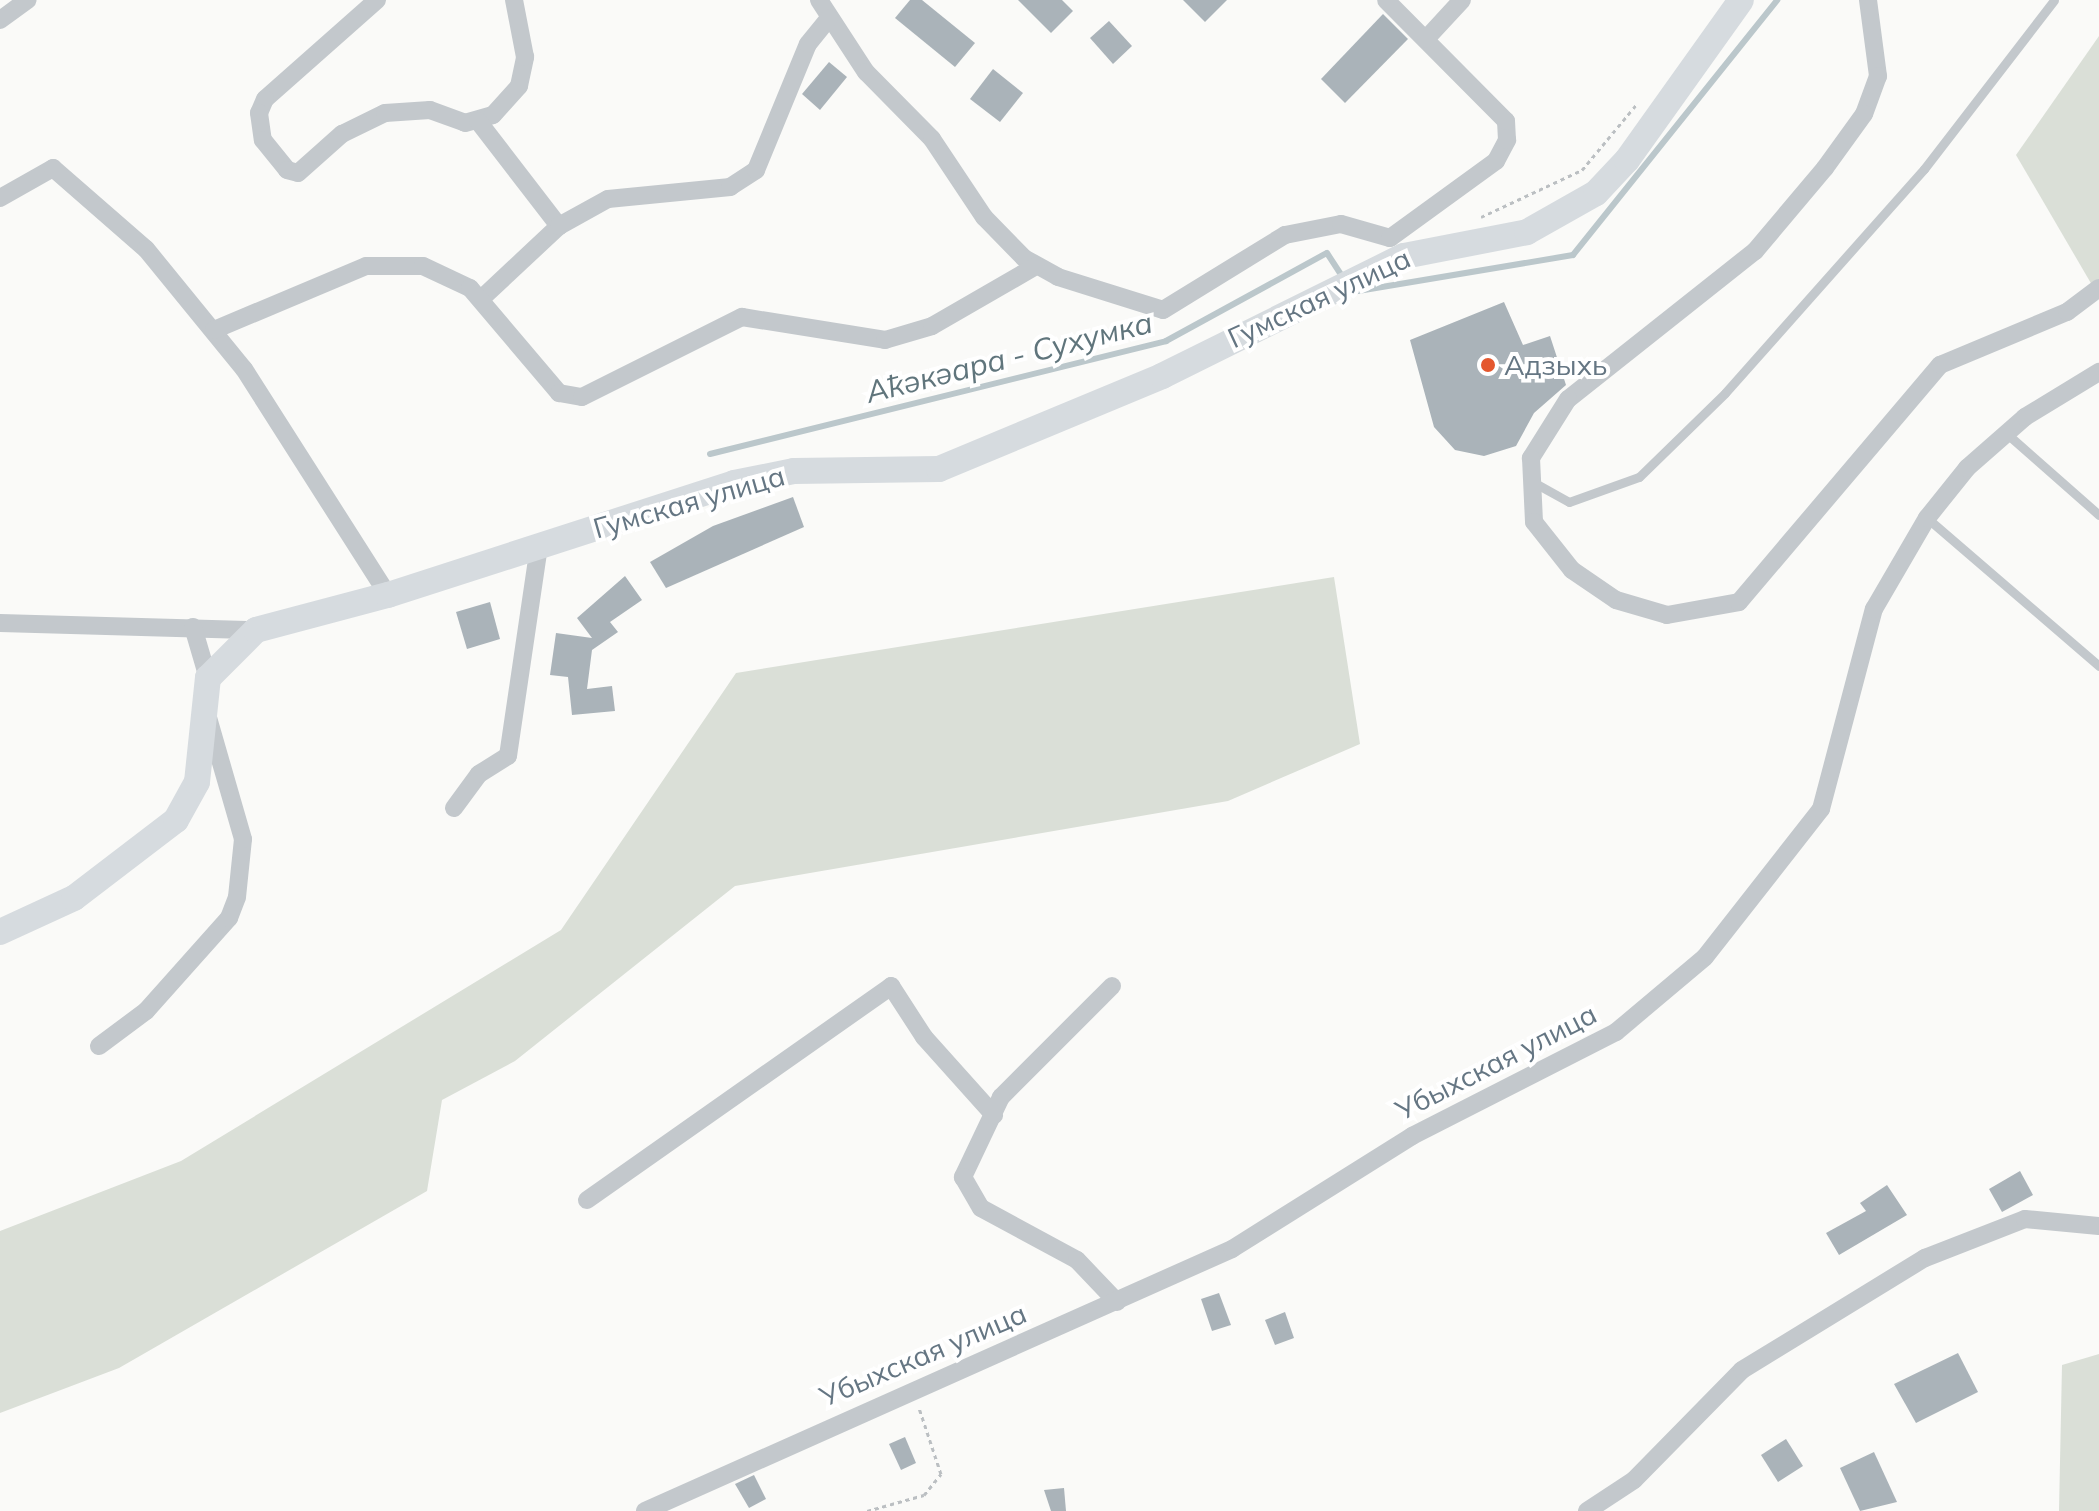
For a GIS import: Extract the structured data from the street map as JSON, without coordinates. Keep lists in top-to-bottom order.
{
  "streets": {
    "street": ["Гумская улица", "Убыхская улица"]
  },
  "water": ["Аҟәкәара - Сухумка"],
  "places": ["Адзыхь"]
}
